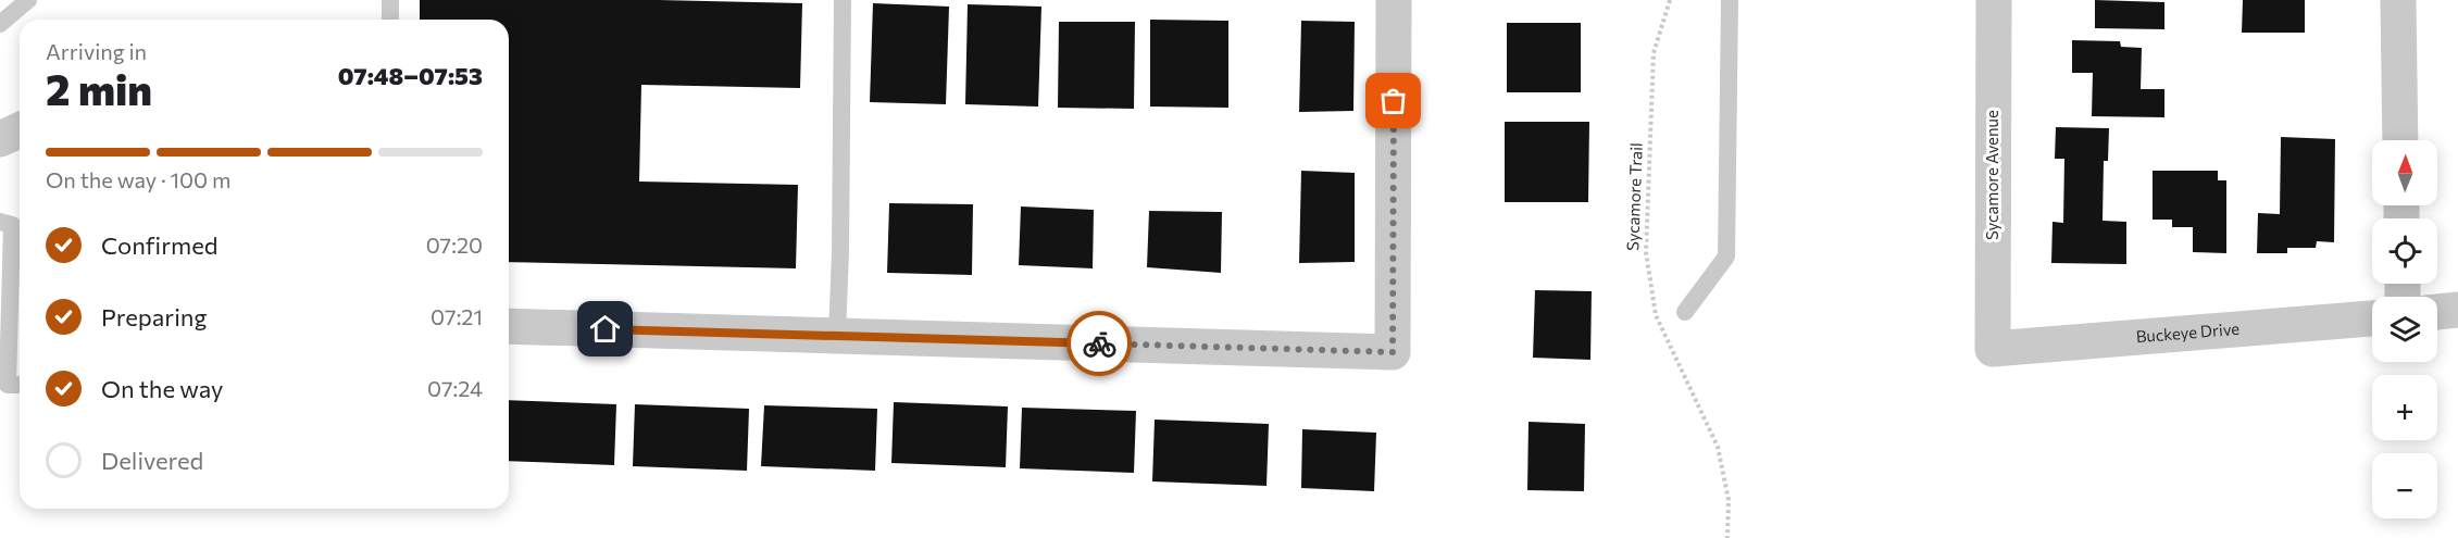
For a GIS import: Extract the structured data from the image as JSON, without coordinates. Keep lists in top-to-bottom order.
{
  "streets": {
    "street": ["Sycamore Avenue", "Buckeye Drive"],
    "path": ["Sycamore Trail"]
  },
  "crossings": [
    ["Sycamore Avenue", "Buckeye Drive"]
  ],
  "north": "top",
  "page": {
    "heading": ["2 min", "Arriving in", "07:48–07:53"],
    "bar": "On the way · 100 m",
    "map_buttons": ["+", "−"],
    "list": [
      ["Confirmed", "07:20"],
      ["Preparing", "07:21"],
      ["On the way", "07:24"],
      "Delivered"
    ]
  }
}
